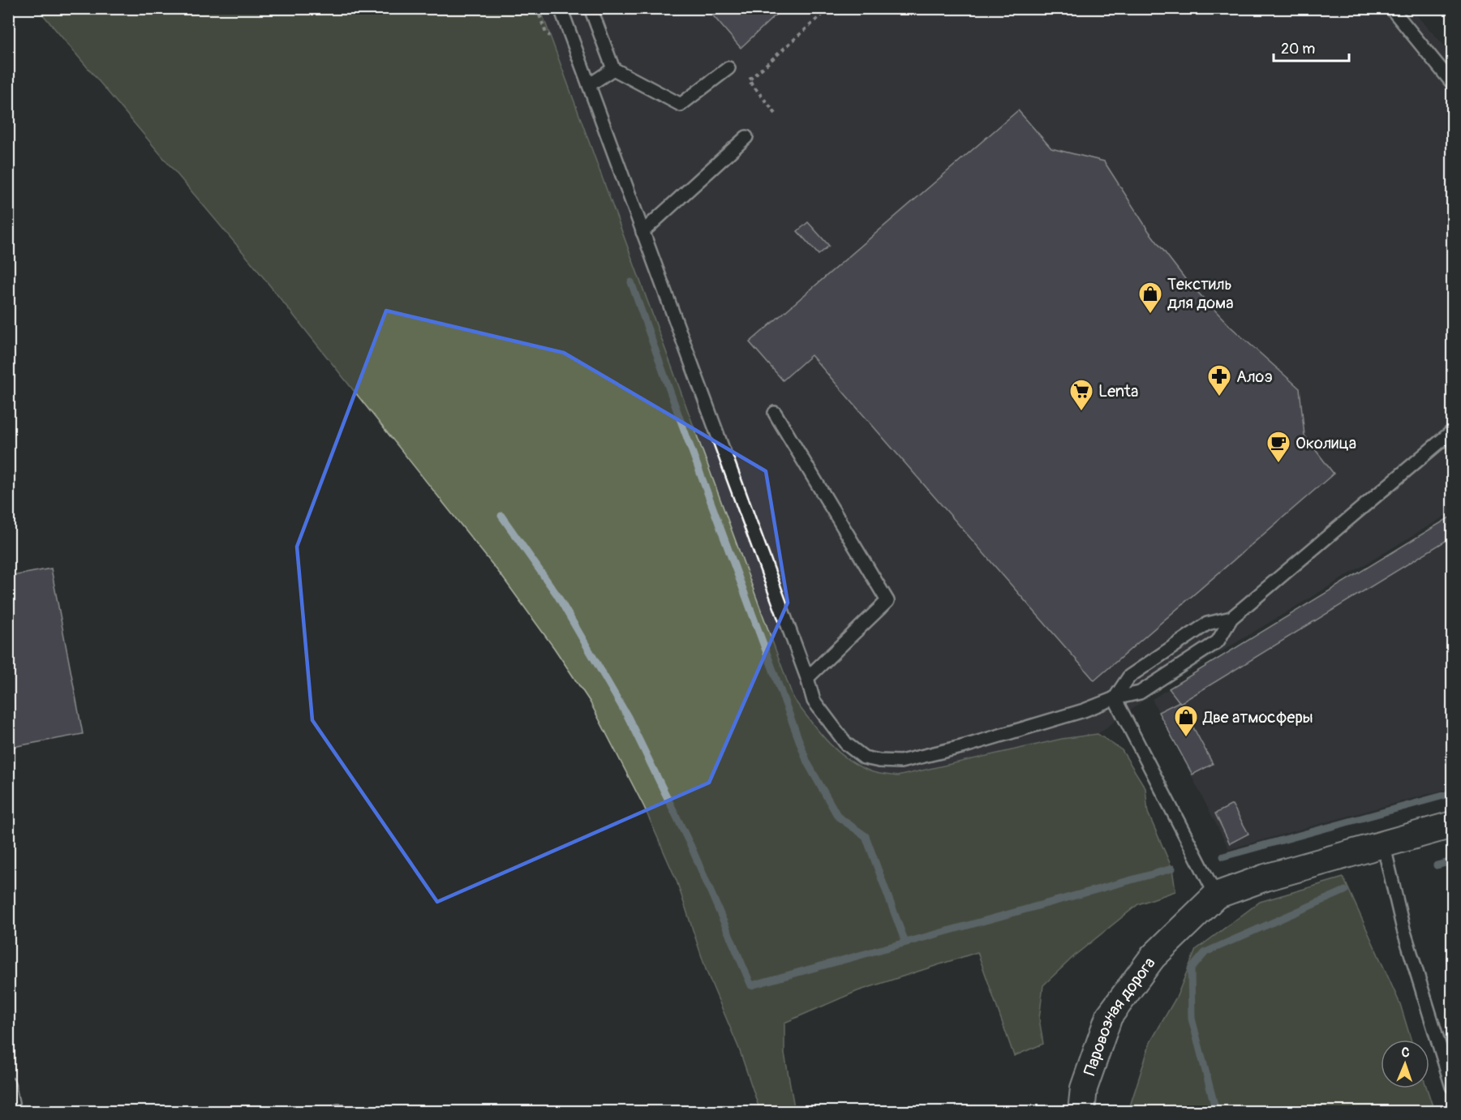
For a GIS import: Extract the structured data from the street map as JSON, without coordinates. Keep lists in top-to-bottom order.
{
  "streets": {
    "street": ["Паровозная дорога"]
  },
  "places": {
    "shop": ["Текстиль для дома", "Две атмосферы"],
    "pharmacy": ["Алоэ"],
    "supermarket": ["Lenta"],
    "cafe": ["Околица"]
  },
  "scale_bar": "20 m",
  "north": "top"
}
